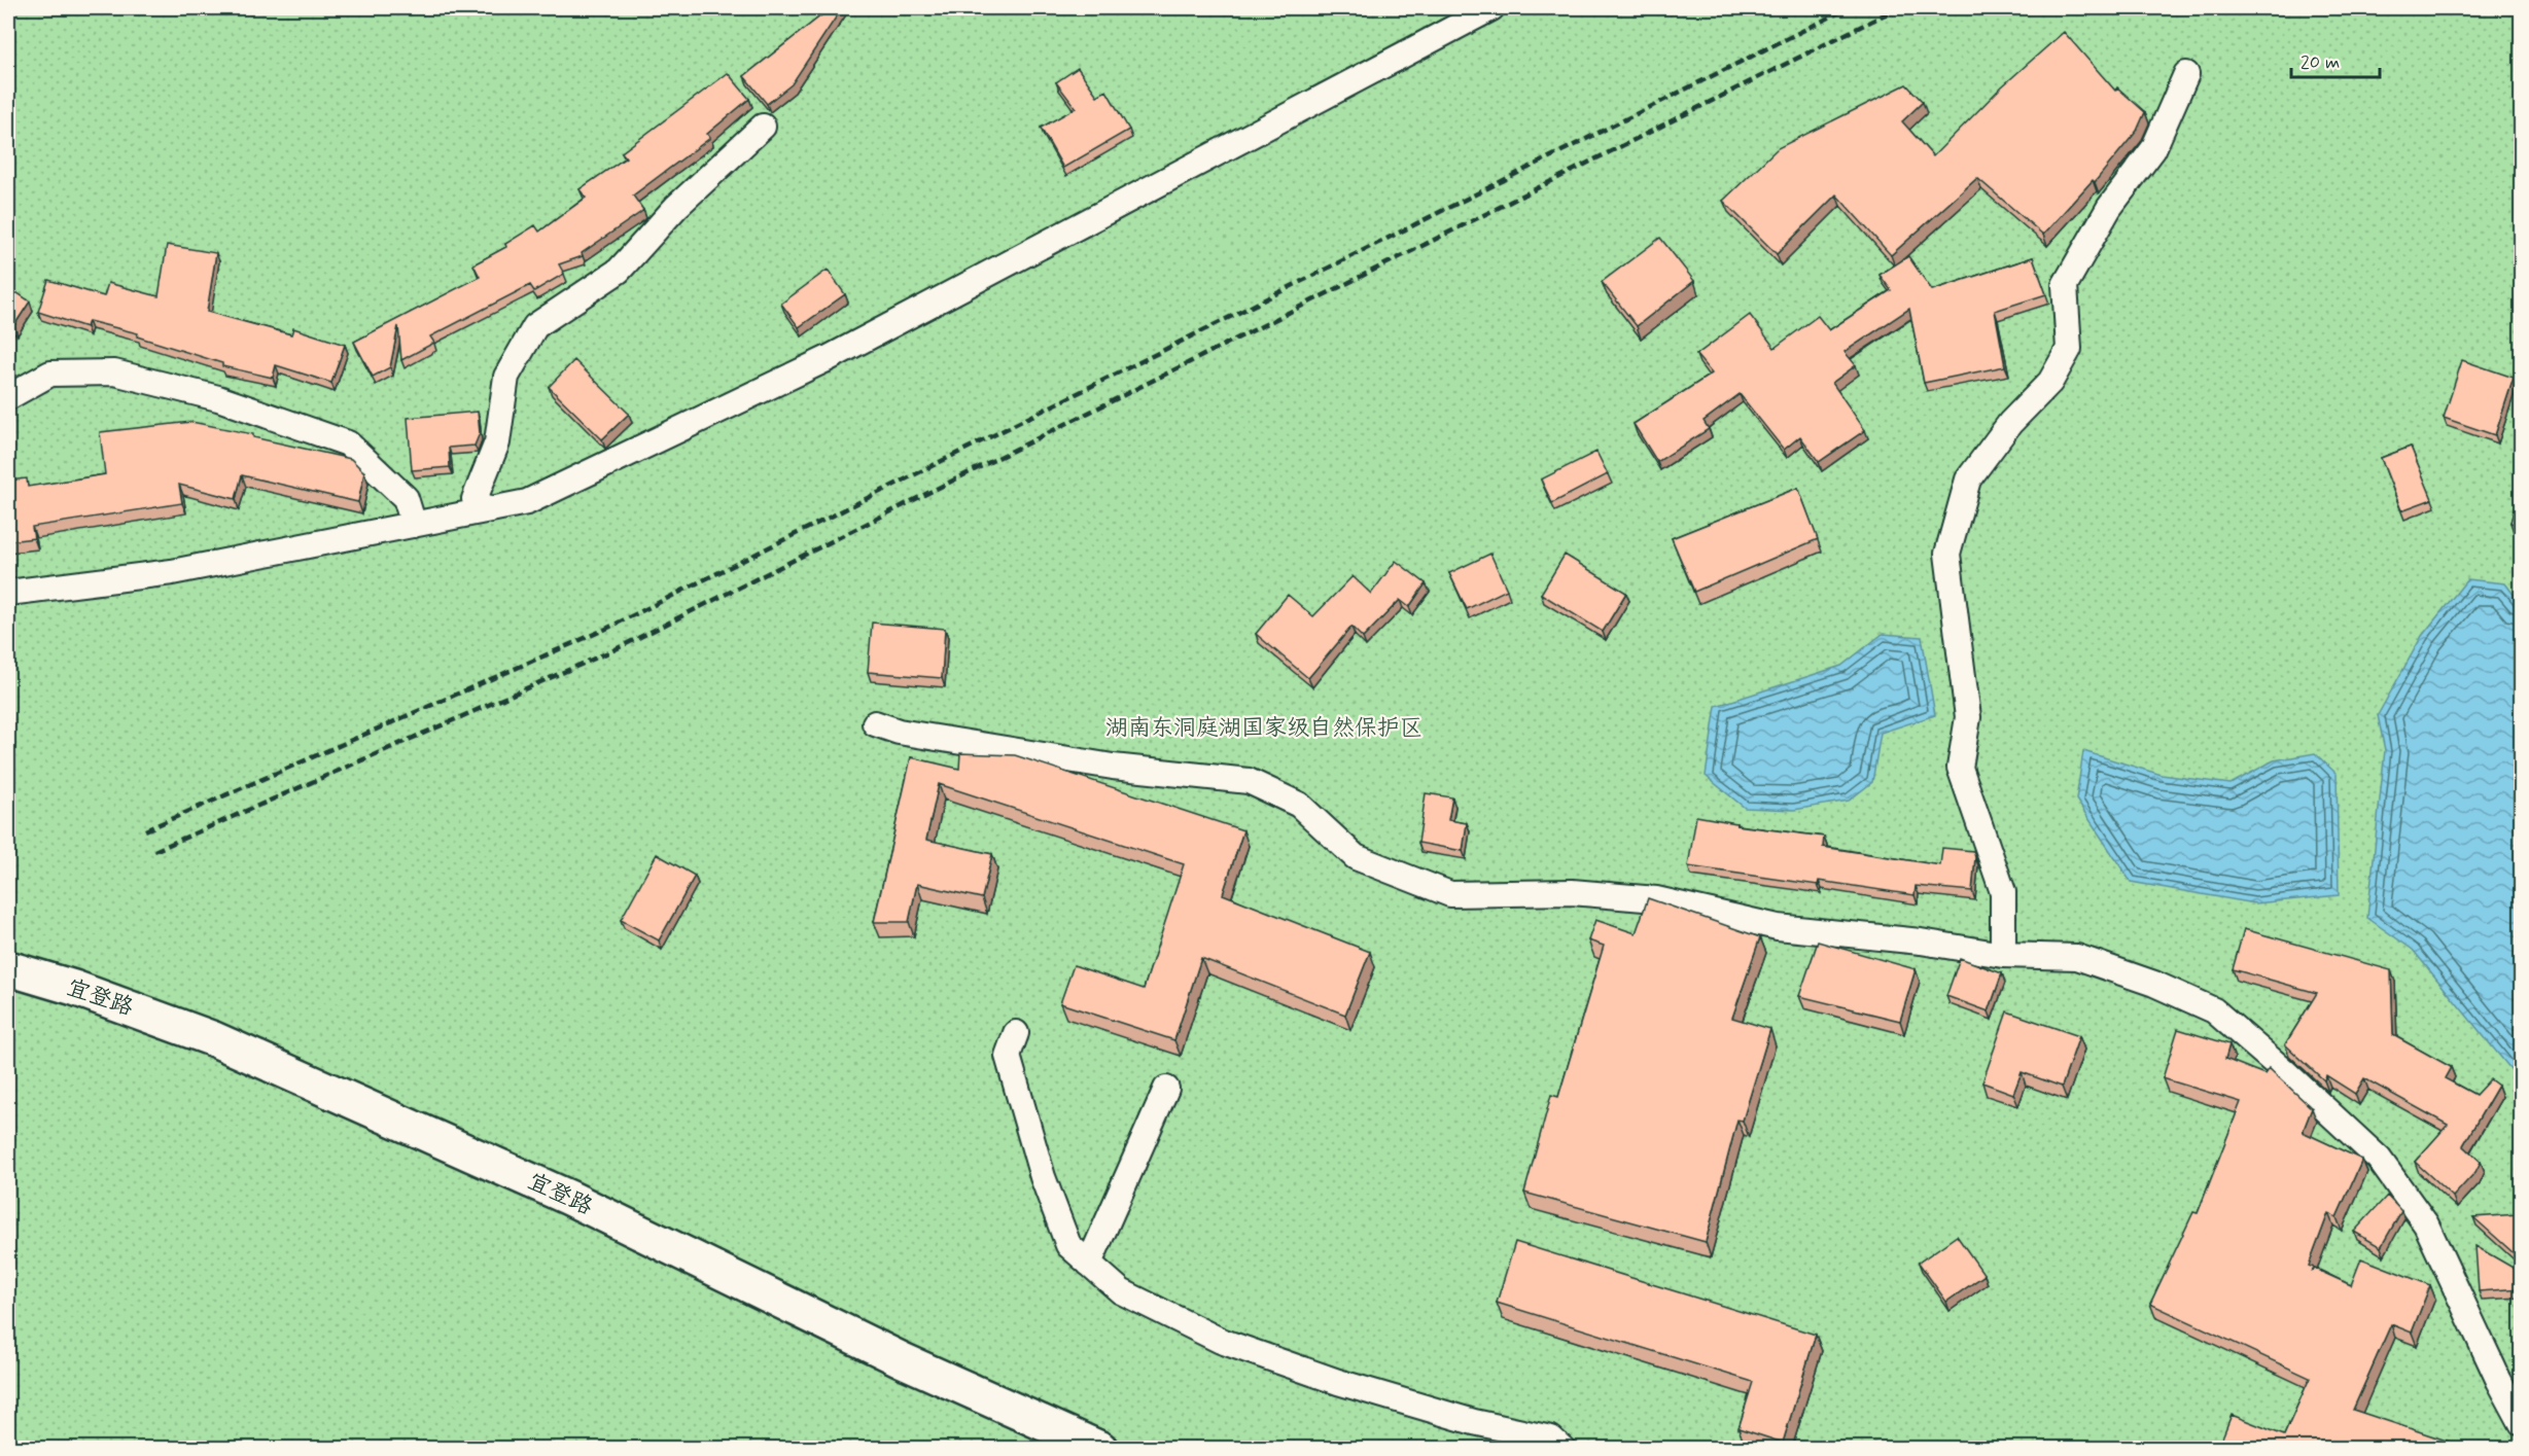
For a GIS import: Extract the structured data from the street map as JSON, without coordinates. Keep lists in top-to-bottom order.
{
  "streets": {
    "street": ["宜登路"]
  },
  "parks": ["湖南东洞庭湖国家级自然保护区"],
  "scale_bar": "20 m"
}
